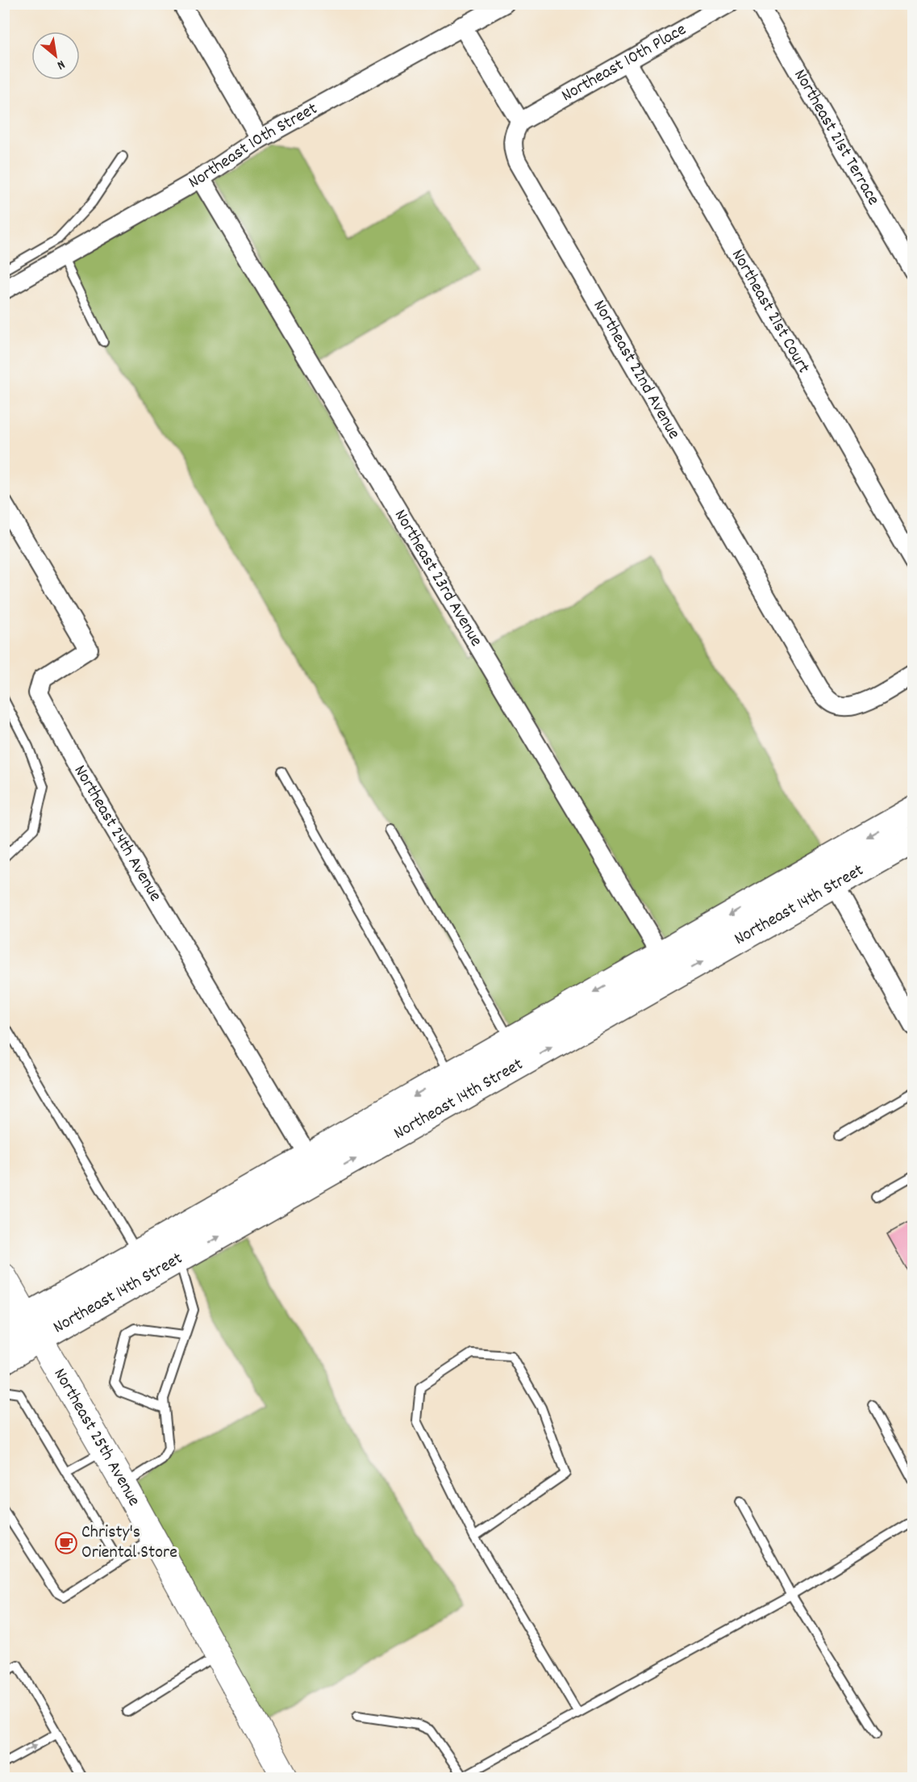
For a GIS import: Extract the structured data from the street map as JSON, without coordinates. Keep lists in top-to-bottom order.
{
  "streets": {
    "main road": ["Northeast 14th Street"],
    "street": [
      "Northeast 10th Place",
      "Northeast 21st Terrace",
      "Northeast 10th Street",
      "Northeast 21st Court",
      "Northeast 22nd Avenue",
      "Northeast 23rd Avenue",
      "Northeast 24th Avenue",
      "Northeast 25th Avenue"
    ]
  },
  "crossings": [
    ["Northeast 10th Place", "Northeast 21st Court"],
    ["Northeast 10th Place", "Northeast 22nd Avenue"],
    ["Northeast 10th Street", "Northeast 23rd Avenue"],
    ["Northeast 23rd Avenue", "Northeast 14th Street"],
    ["Northeast 24th Avenue", "Northeast 14th Street"],
    ["Northeast 14th Street", "Northeast 25th Avenue"]
  ],
  "places": {
    "cafe": ["Christy's Oriental Store"]
  },
  "north": "bottom right"
}
